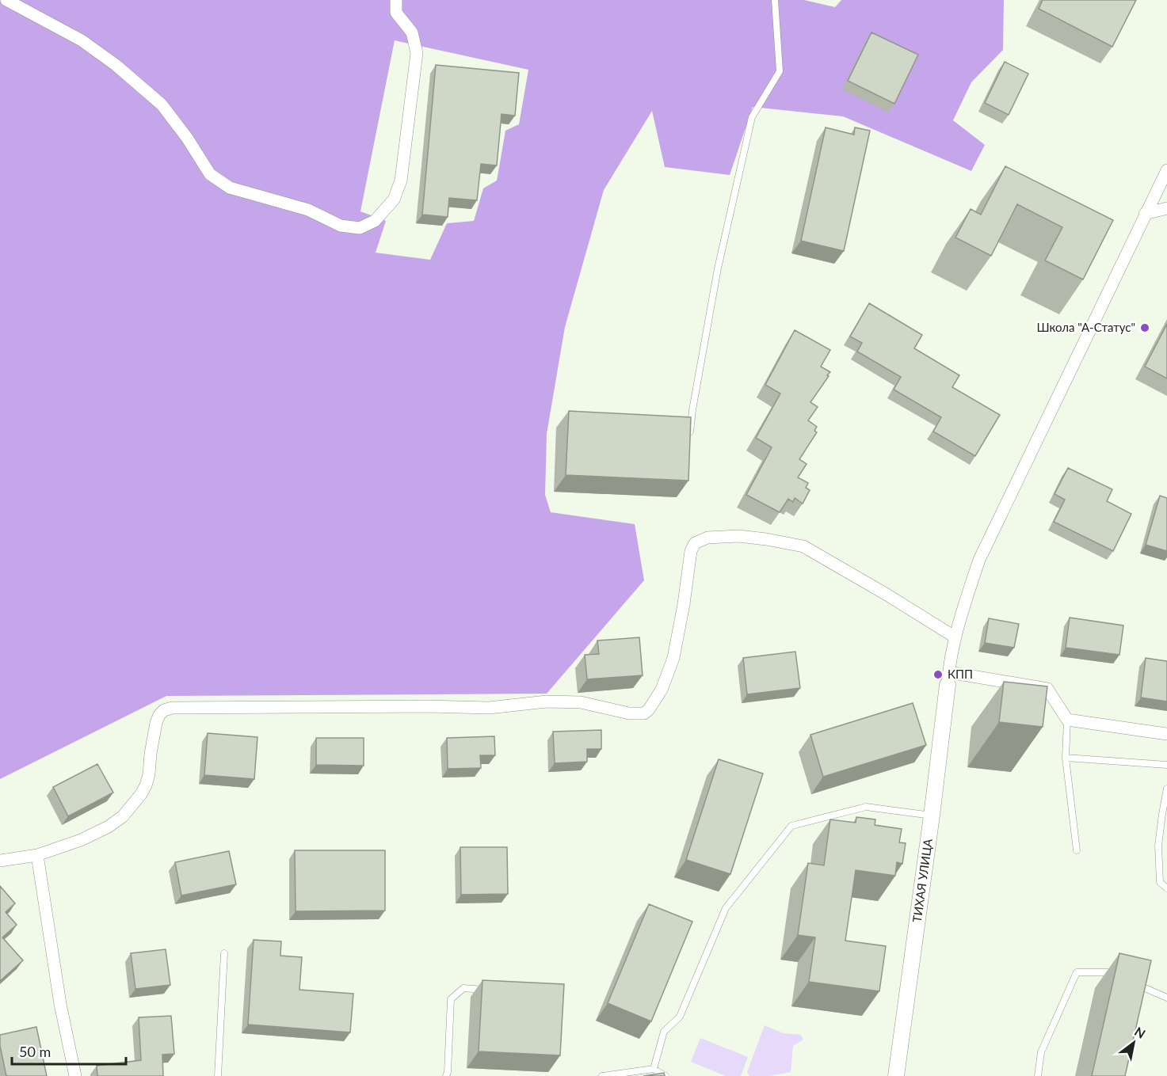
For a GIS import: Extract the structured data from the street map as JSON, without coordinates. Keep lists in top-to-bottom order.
{
  "streets": {
    "street": ["ТИХАЯ УЛИЦА"]
  },
  "places": ["Школа \"А-Статус\"", "КПП"],
  "scale_bar": "50 m",
  "north": "top right"
}
